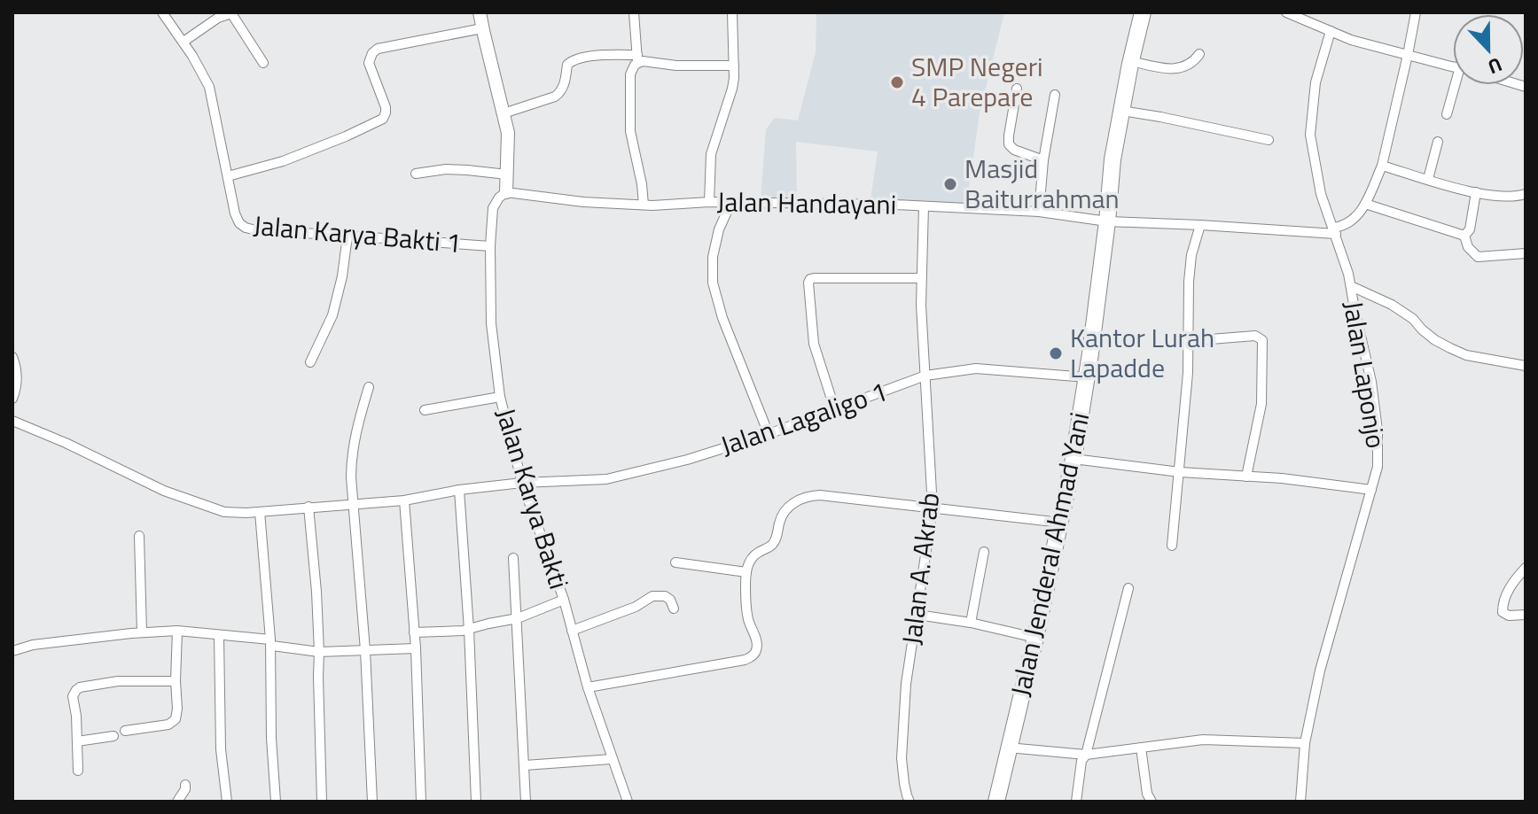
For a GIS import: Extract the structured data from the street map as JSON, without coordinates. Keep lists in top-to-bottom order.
{
  "streets": {
    "highway": ["Jalan Jenderal Ahmad Yani"],
    "street": [
      "Jalan Handayani",
      "Jalan Karya Bakti 1",
      "Jalan Laponjo",
      "Jalan Lagaligo 1",
      "Jalan Karya Bakti",
      "Jalan A. Akrab"
    ]
  },
  "crossings": [
    ["Jalan Handayani", "Jalan Laponjo"],
    ["Jalan Handayani", "Jalan Karya Bakti"],
    ["Jalan Handayani", "Jalan Jenderal Ahmad Yani"],
    ["Jalan Handayani", "Jalan A. Akrab"],
    ["Jalan Karya Bakti 1", "Jalan Karya Bakti"],
    ["Jalan Lagaligo 1", "Jalan Karya Bakti"],
    ["Jalan Lagaligo 1", "Jalan Jenderal Ahmad Yani"],
    ["Jalan Lagaligo 1", "Jalan A. Akrab"]
  ],
  "places": ["SMP Negeri 4 Parepare", "Masjid Baiturrahman", "Kantor Lurah Lapadde"],
  "north": "bottom"
}
